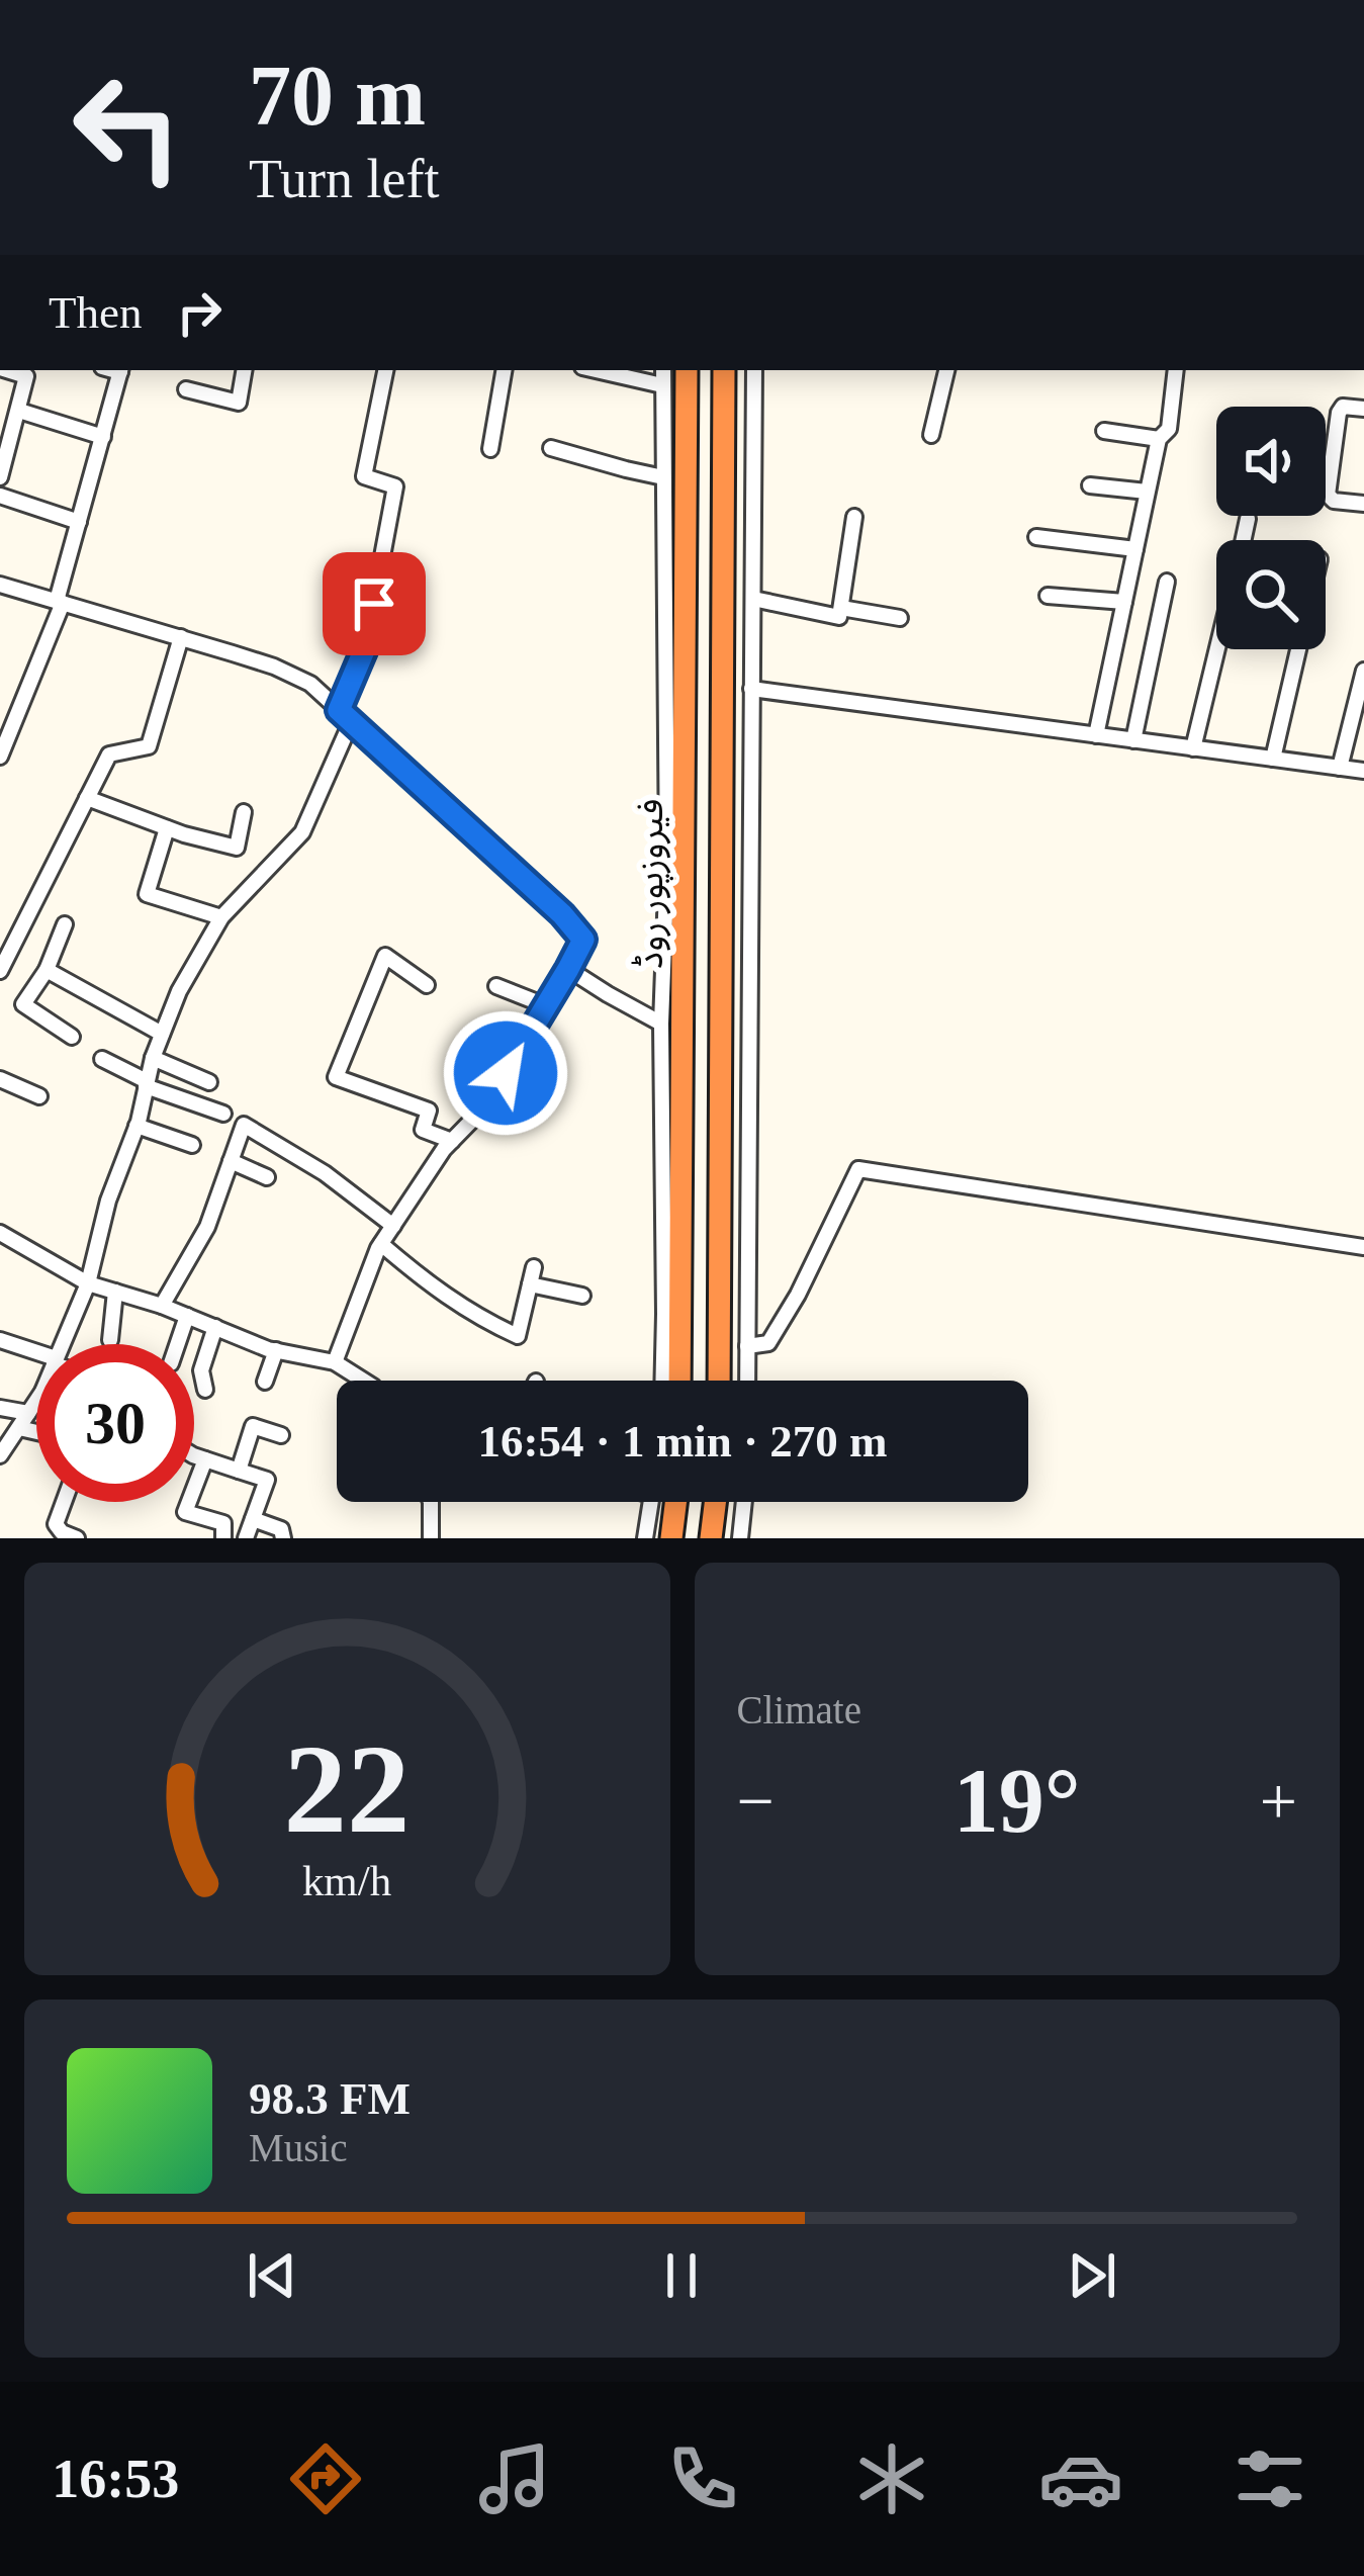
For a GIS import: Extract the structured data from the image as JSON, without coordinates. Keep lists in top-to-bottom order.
{
  "streets": {
    "highway": ["فیروزپور روڈ"]
  },
  "page": {
    "turn": ["70 m", "Turn left"],
    "then": "Then",
    "limit": "30",
    "trip": "16:54 · 1 min · 270 m",
    "tile": "Climate",
    "heat": ["−", "19°", "+"],
    "song": ["98.3 FM", "Music"],
    "tabs": "16:53",
    "gauge": ["22", "km/h"]
  }
}
